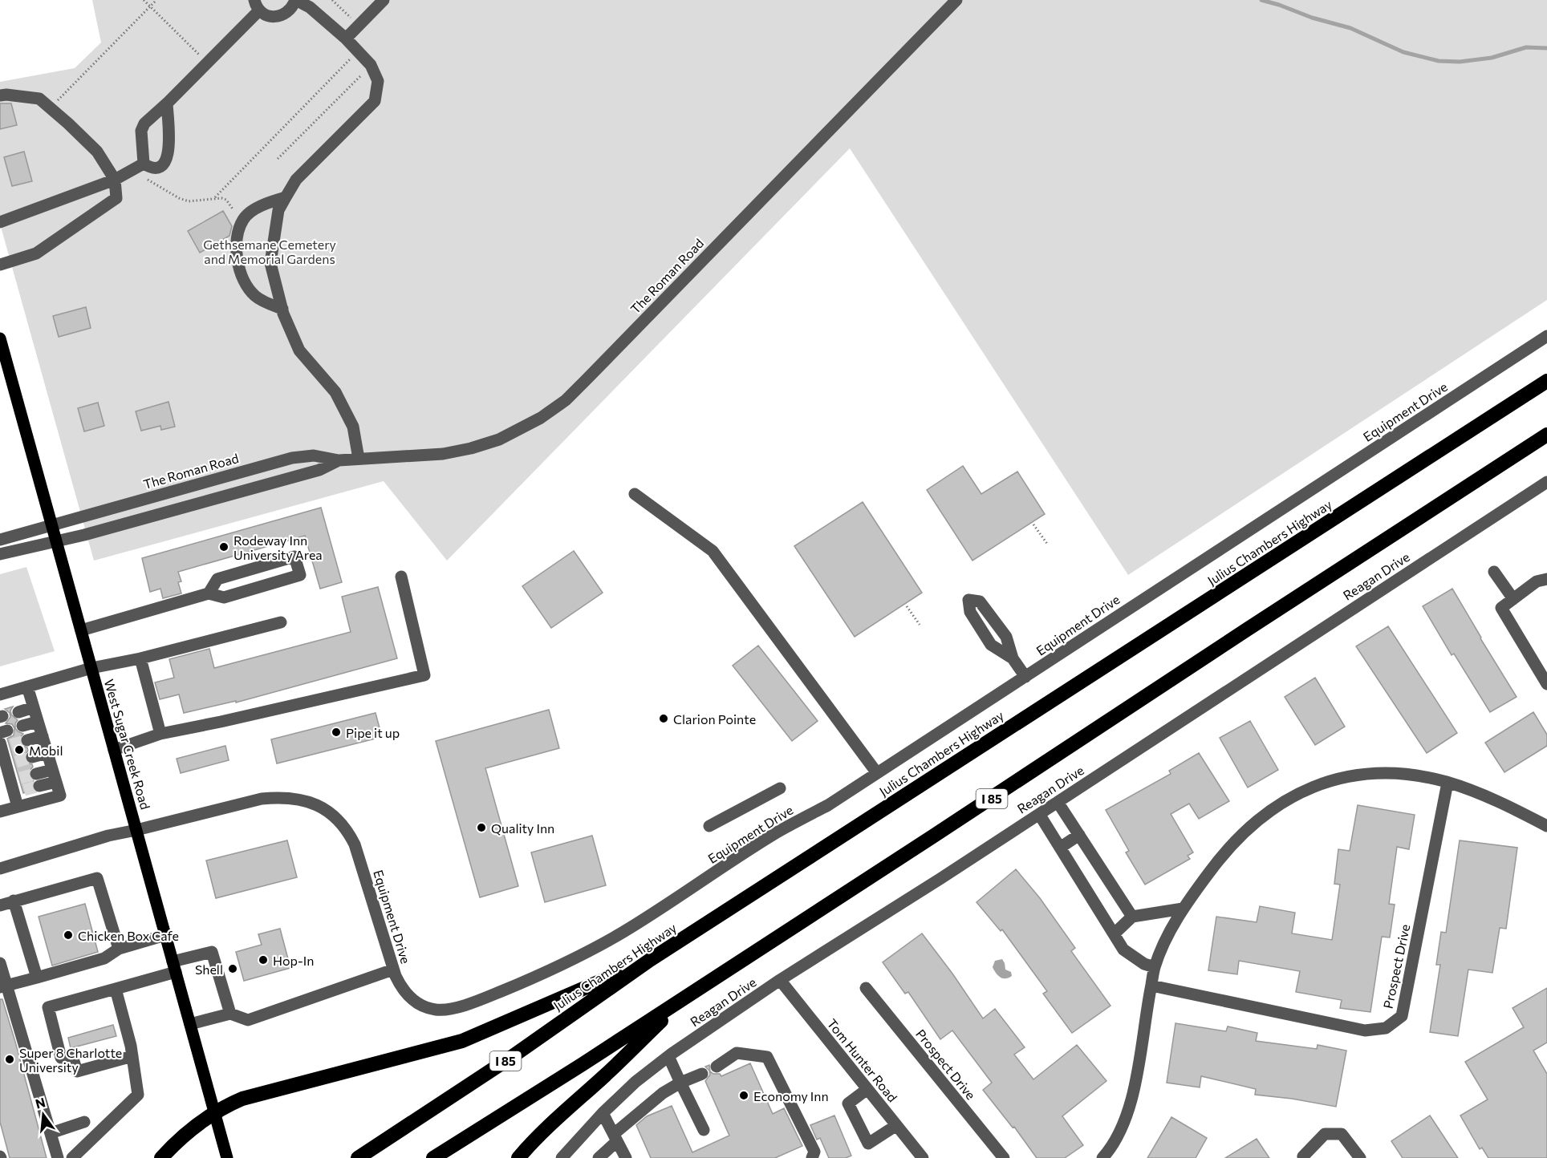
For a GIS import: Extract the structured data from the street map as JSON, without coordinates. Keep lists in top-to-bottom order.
{
  "streets": {
    "highway": ["Julius Chambers Highway", "I 85"],
    "main road": ["West Sugar Creek Road"],
    "street": [
      "The Roman Road",
      "Equipment Drive",
      "Reagan Drive",
      "Prospect Drive",
      "Tom Hunter Road"
    ]
  },
  "crossings": [
    ["The Roman Road", "West Sugar Creek Road"],
    ["Equipment Drive", "West Sugar Creek Road"],
    ["Reagan Drive", "Tom Hunter Road"]
  ],
  "parks": ["Gethsemane Cemetery and Memorial Gardens"],
  "places": [
    "Rodeway Inn University Area",
    "Clarion Pointe",
    "Pipe it up",
    "Mobil",
    "Quality Inn",
    "Chicken Box Cafe",
    "Hop-In",
    "Shell",
    "Super 8 Charlotte University",
    "Economy Inn"
  ],
  "north": "top"
}
